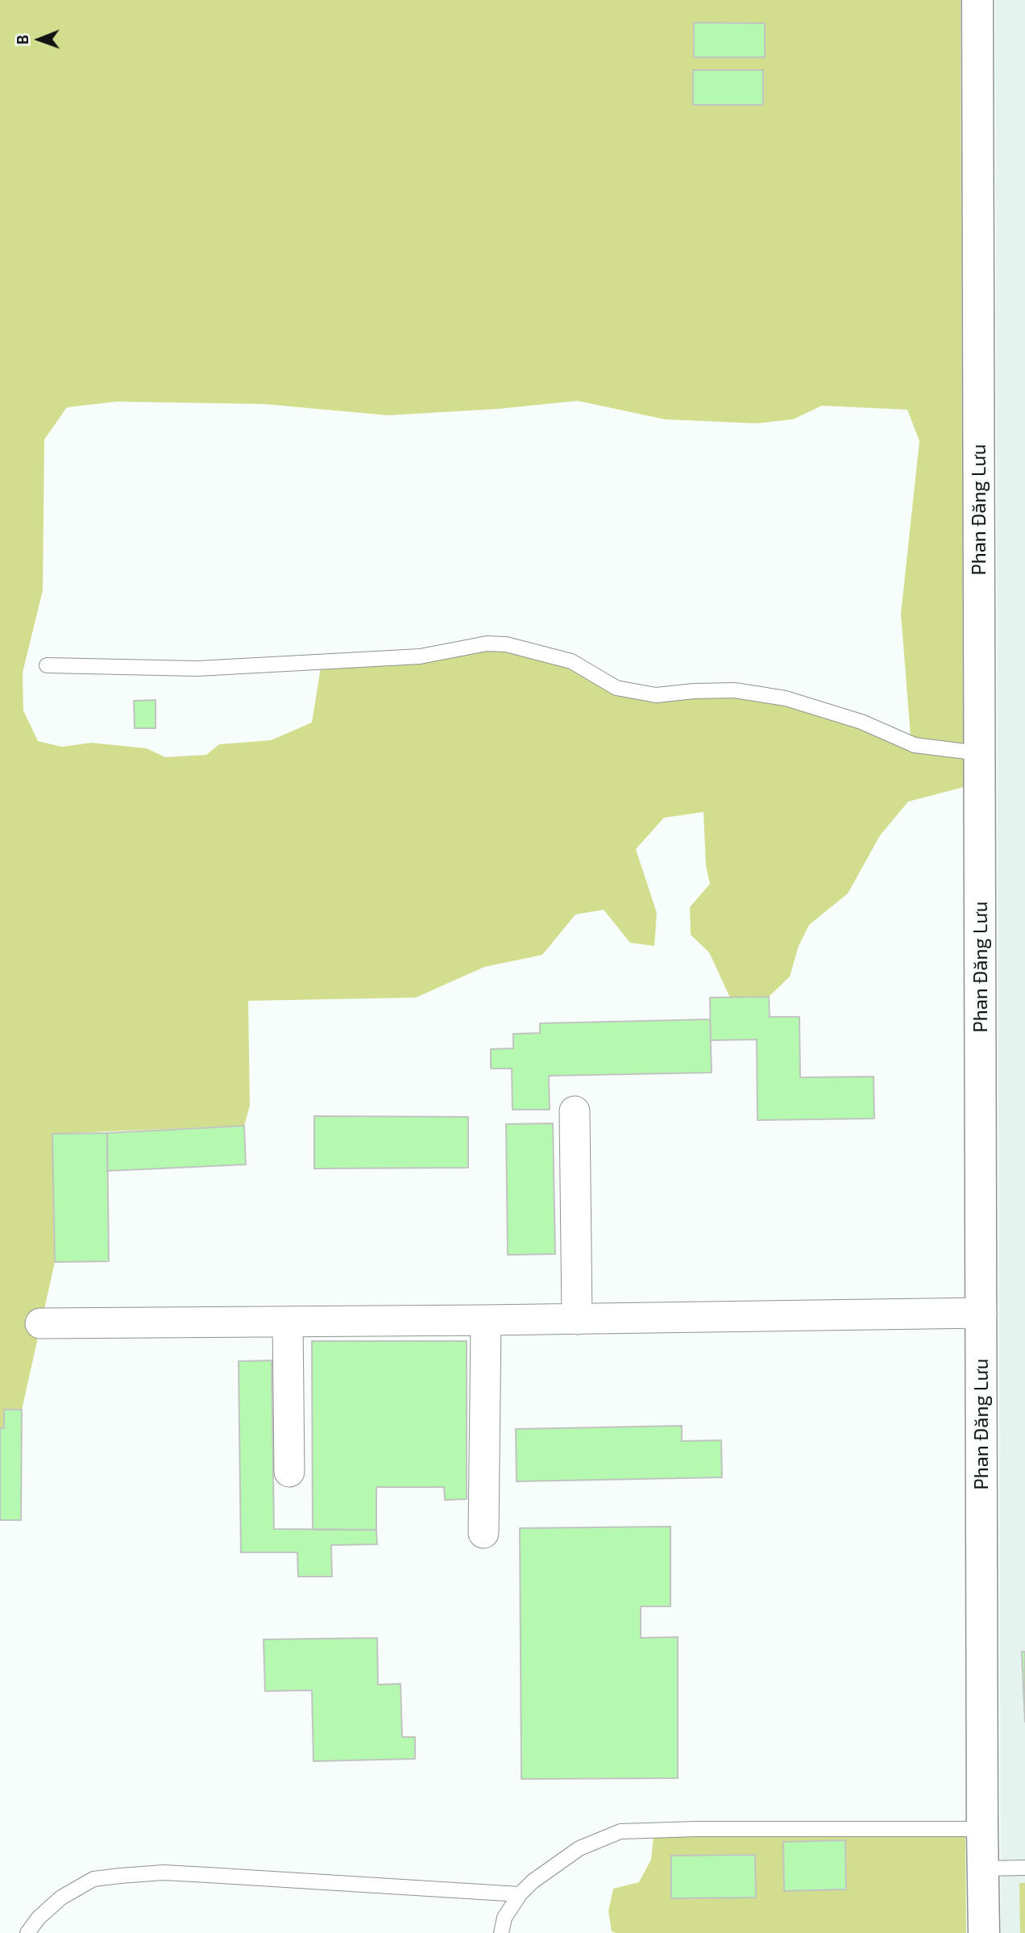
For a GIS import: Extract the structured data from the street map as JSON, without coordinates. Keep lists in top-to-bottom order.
{
  "streets": {
    "street": ["Phan Đăng Lưu"]
  },
  "north": "left"
}
